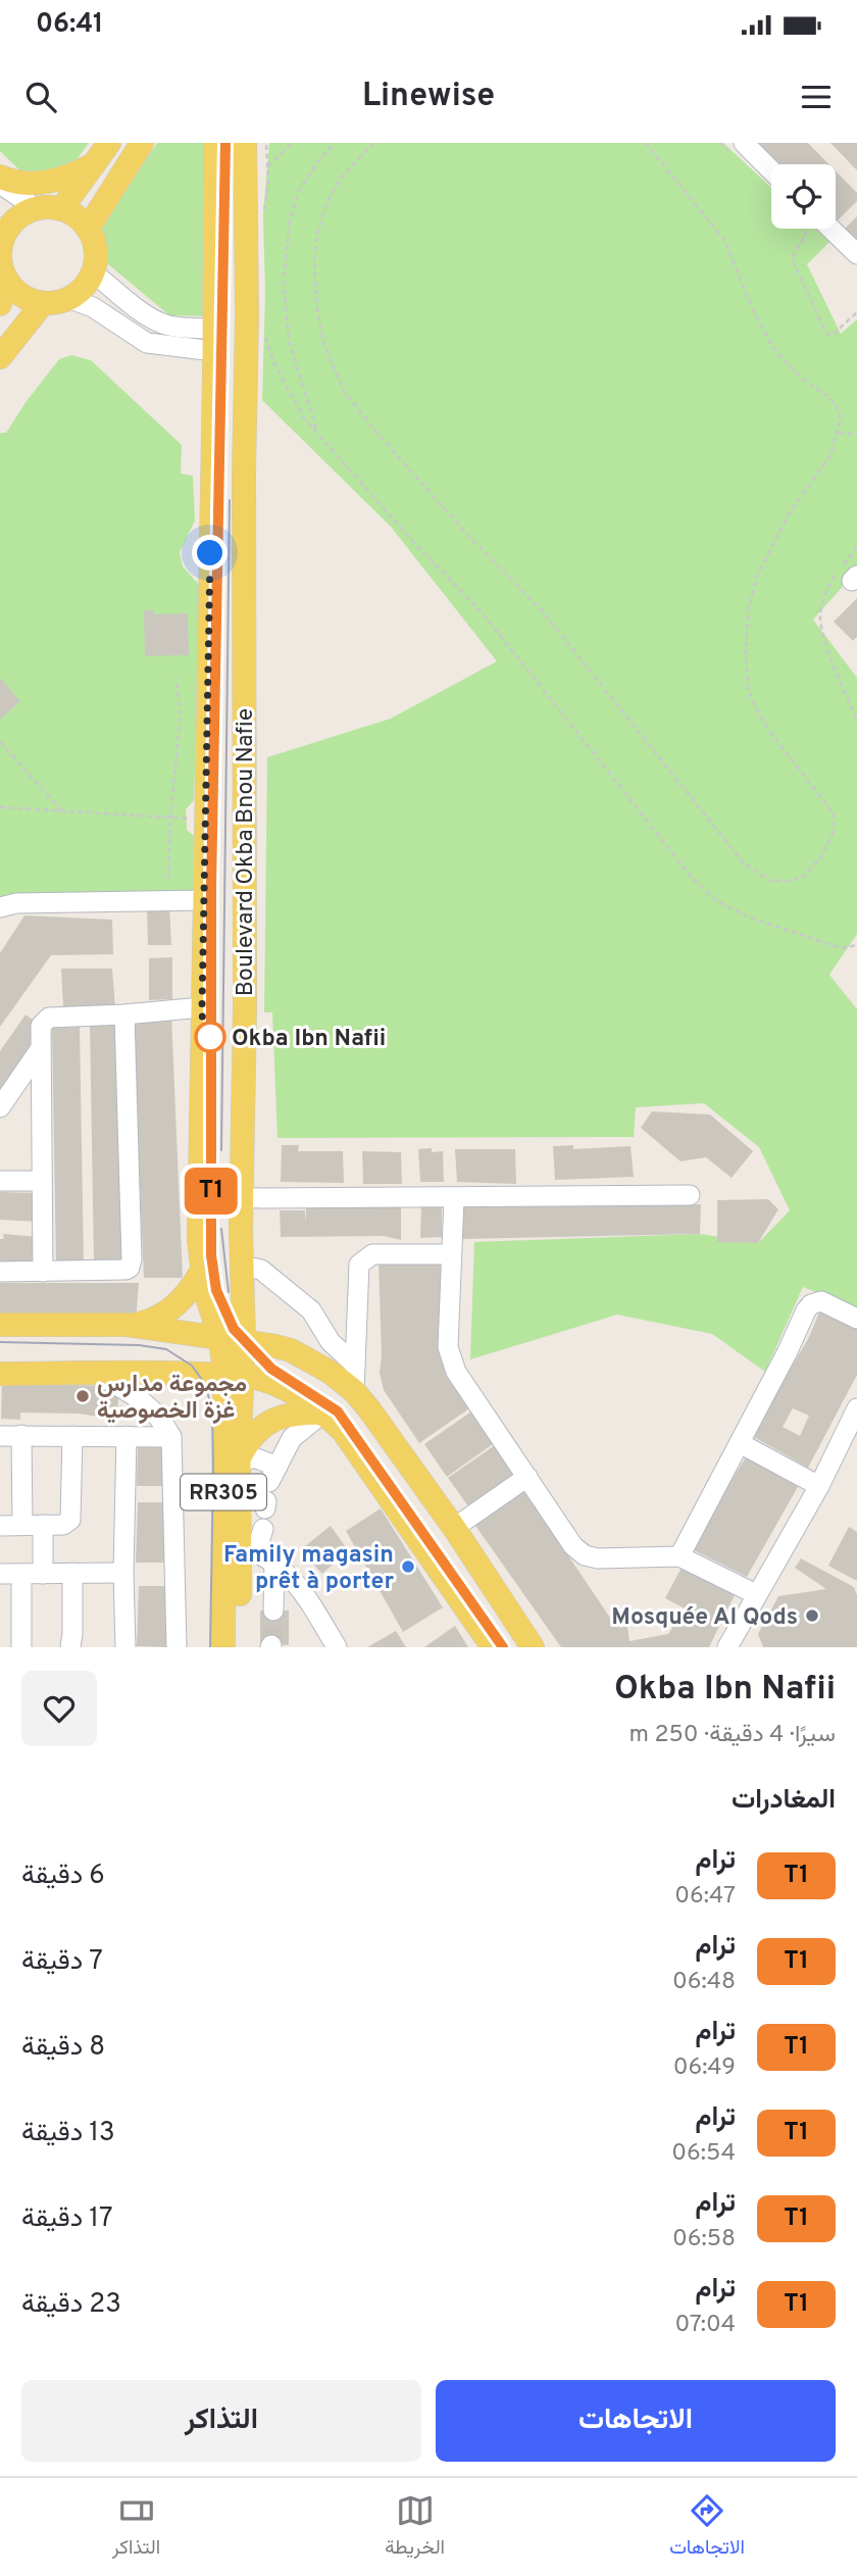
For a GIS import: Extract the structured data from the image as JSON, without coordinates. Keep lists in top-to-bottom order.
{
  "streets": {
    "main road": ["Boulevard Okba Bnou Nafie", "RR305"]
  },
  "places": [
    "Okba Ibn Nafii",
    "مجموعة مدارس غزة الخصوصية",
    "Family magasin prêt à porter",
    "Mosquée Al Qods"
  ],
  "lines": ["tram line T1"],
  "page": {
    "status": "06:41",
    "header": "Linewise",
    "on_map": "T1",
    "heading": [
      ["Okba Ibn Nafii", "سيرًا · 4 دقيقة · 250 m"],
      "المغادرات"
    ],
    "list": [
      {
        "mark": "T1",
        "name": "ترام",
        "note": "06:47",
        "value": "6 دقيقة"
      },
      {
        "mark": "T1",
        "name": "ترام",
        "note": "06:48",
        "value": "7 دقيقة"
      },
      {
        "mark": "T1",
        "name": "ترام",
        "note": "06:49",
        "value": "8 دقيقة"
      },
      {
        "mark": "T1",
        "name": "ترام",
        "note": "06:54",
        "value": "13 دقيقة"
      },
      {
        "mark": "T1",
        "name": "ترام",
        "note": "06:58",
        "value": "17 دقيقة"
      },
      {
        "mark": "T1",
        "name": "ترام",
        "note": "07:04",
        "value": "23 دقيقة"
      }
    ],
    "buttons": ["الاتجاهات", "التذاكر"],
    "tabs": ["الاتجاهات", "الخريطة", "التذاكر"]
  }
}
